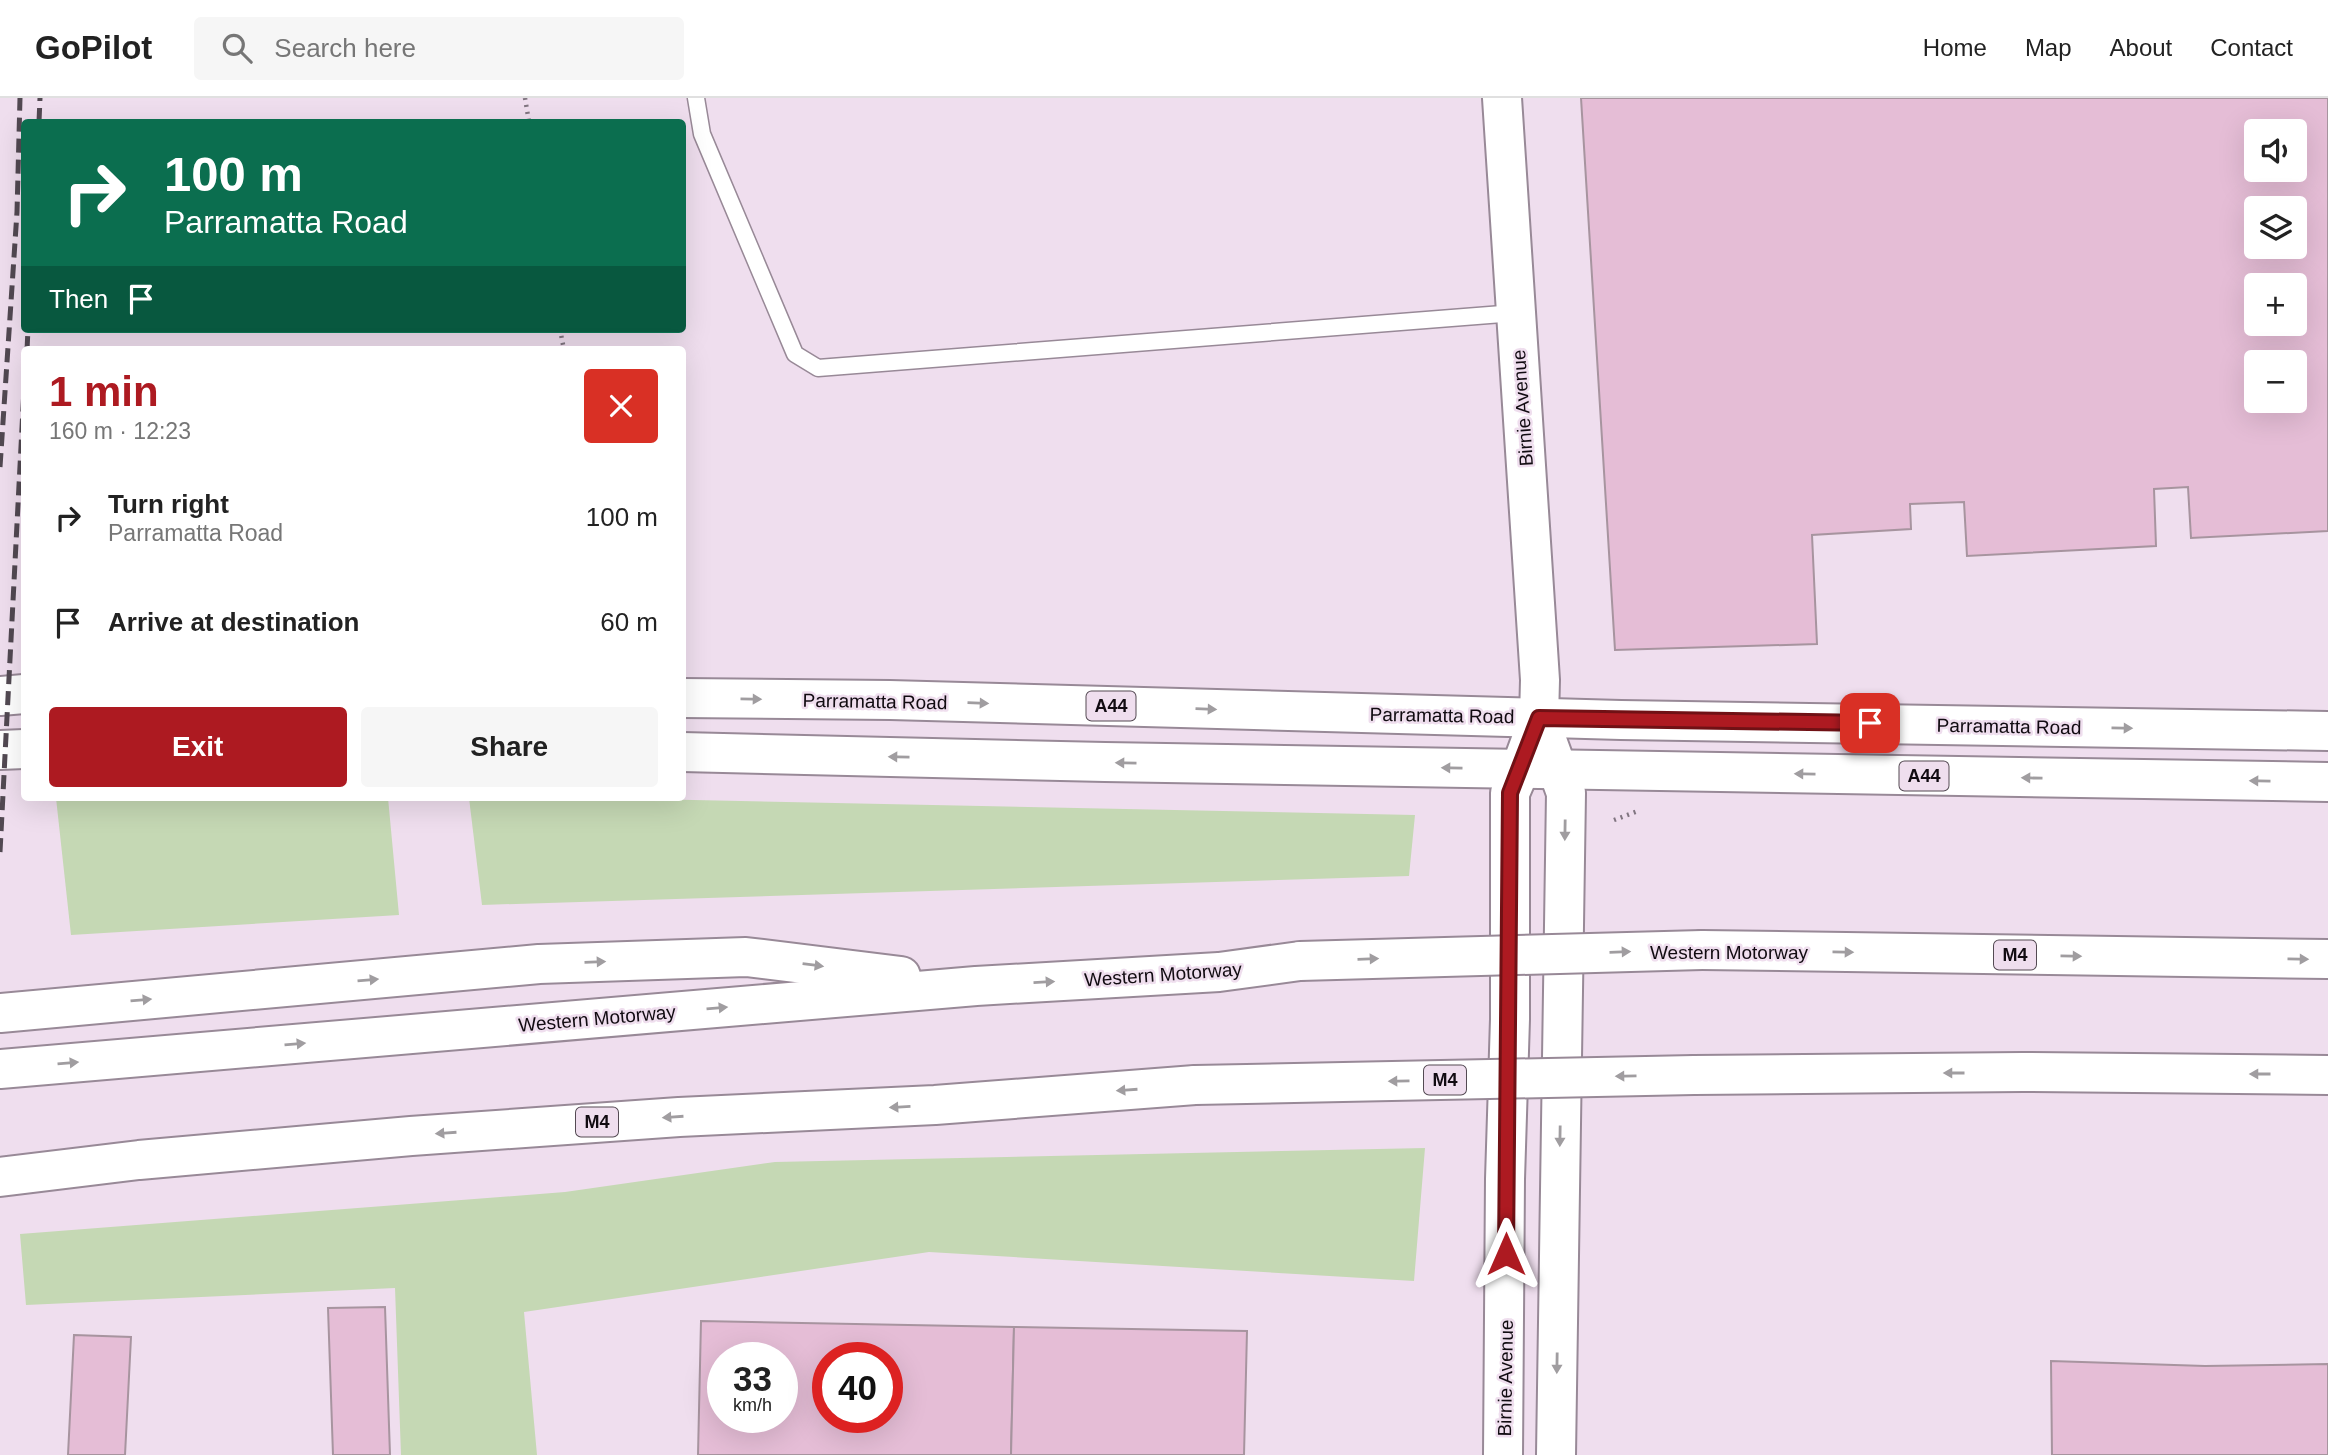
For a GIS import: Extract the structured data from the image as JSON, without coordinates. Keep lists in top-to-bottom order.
{
  "streets": {
    "main road": [
      "Birnie Avenue",
      "Parramatta Road",
      "A44",
      "Western Motorway",
      "M4"
    ]
  },
  "crossings": [
    ["Birnie Avenue", "Parramatta Road"],
    ["Birnie Avenue", "A44"],
    ["Western Motorway", "M4"]
  ],
  "page": {
    "header": "GoPilot",
    "search": "Search here",
    "nav": [
      "Home",
      "Map",
      "About",
      "Contact"
    ],
    "map_buttons": ["+", "−"],
    "turn": ["100 m", "Parramatta Road"],
    "then": "Then",
    "heading": ["1 min", "160 m · 12:23"],
    "list": [
      {
        "name": "Turn right",
        "note": "Parramatta Road",
        "value": "100 m"
      },
      {
        "name": "Arrive at destination",
        "value": "60 m"
      }
    ],
    "buttons": ["Exit", "Share"],
    "speed": "33 km/h",
    "limit": "40"
  }
}
